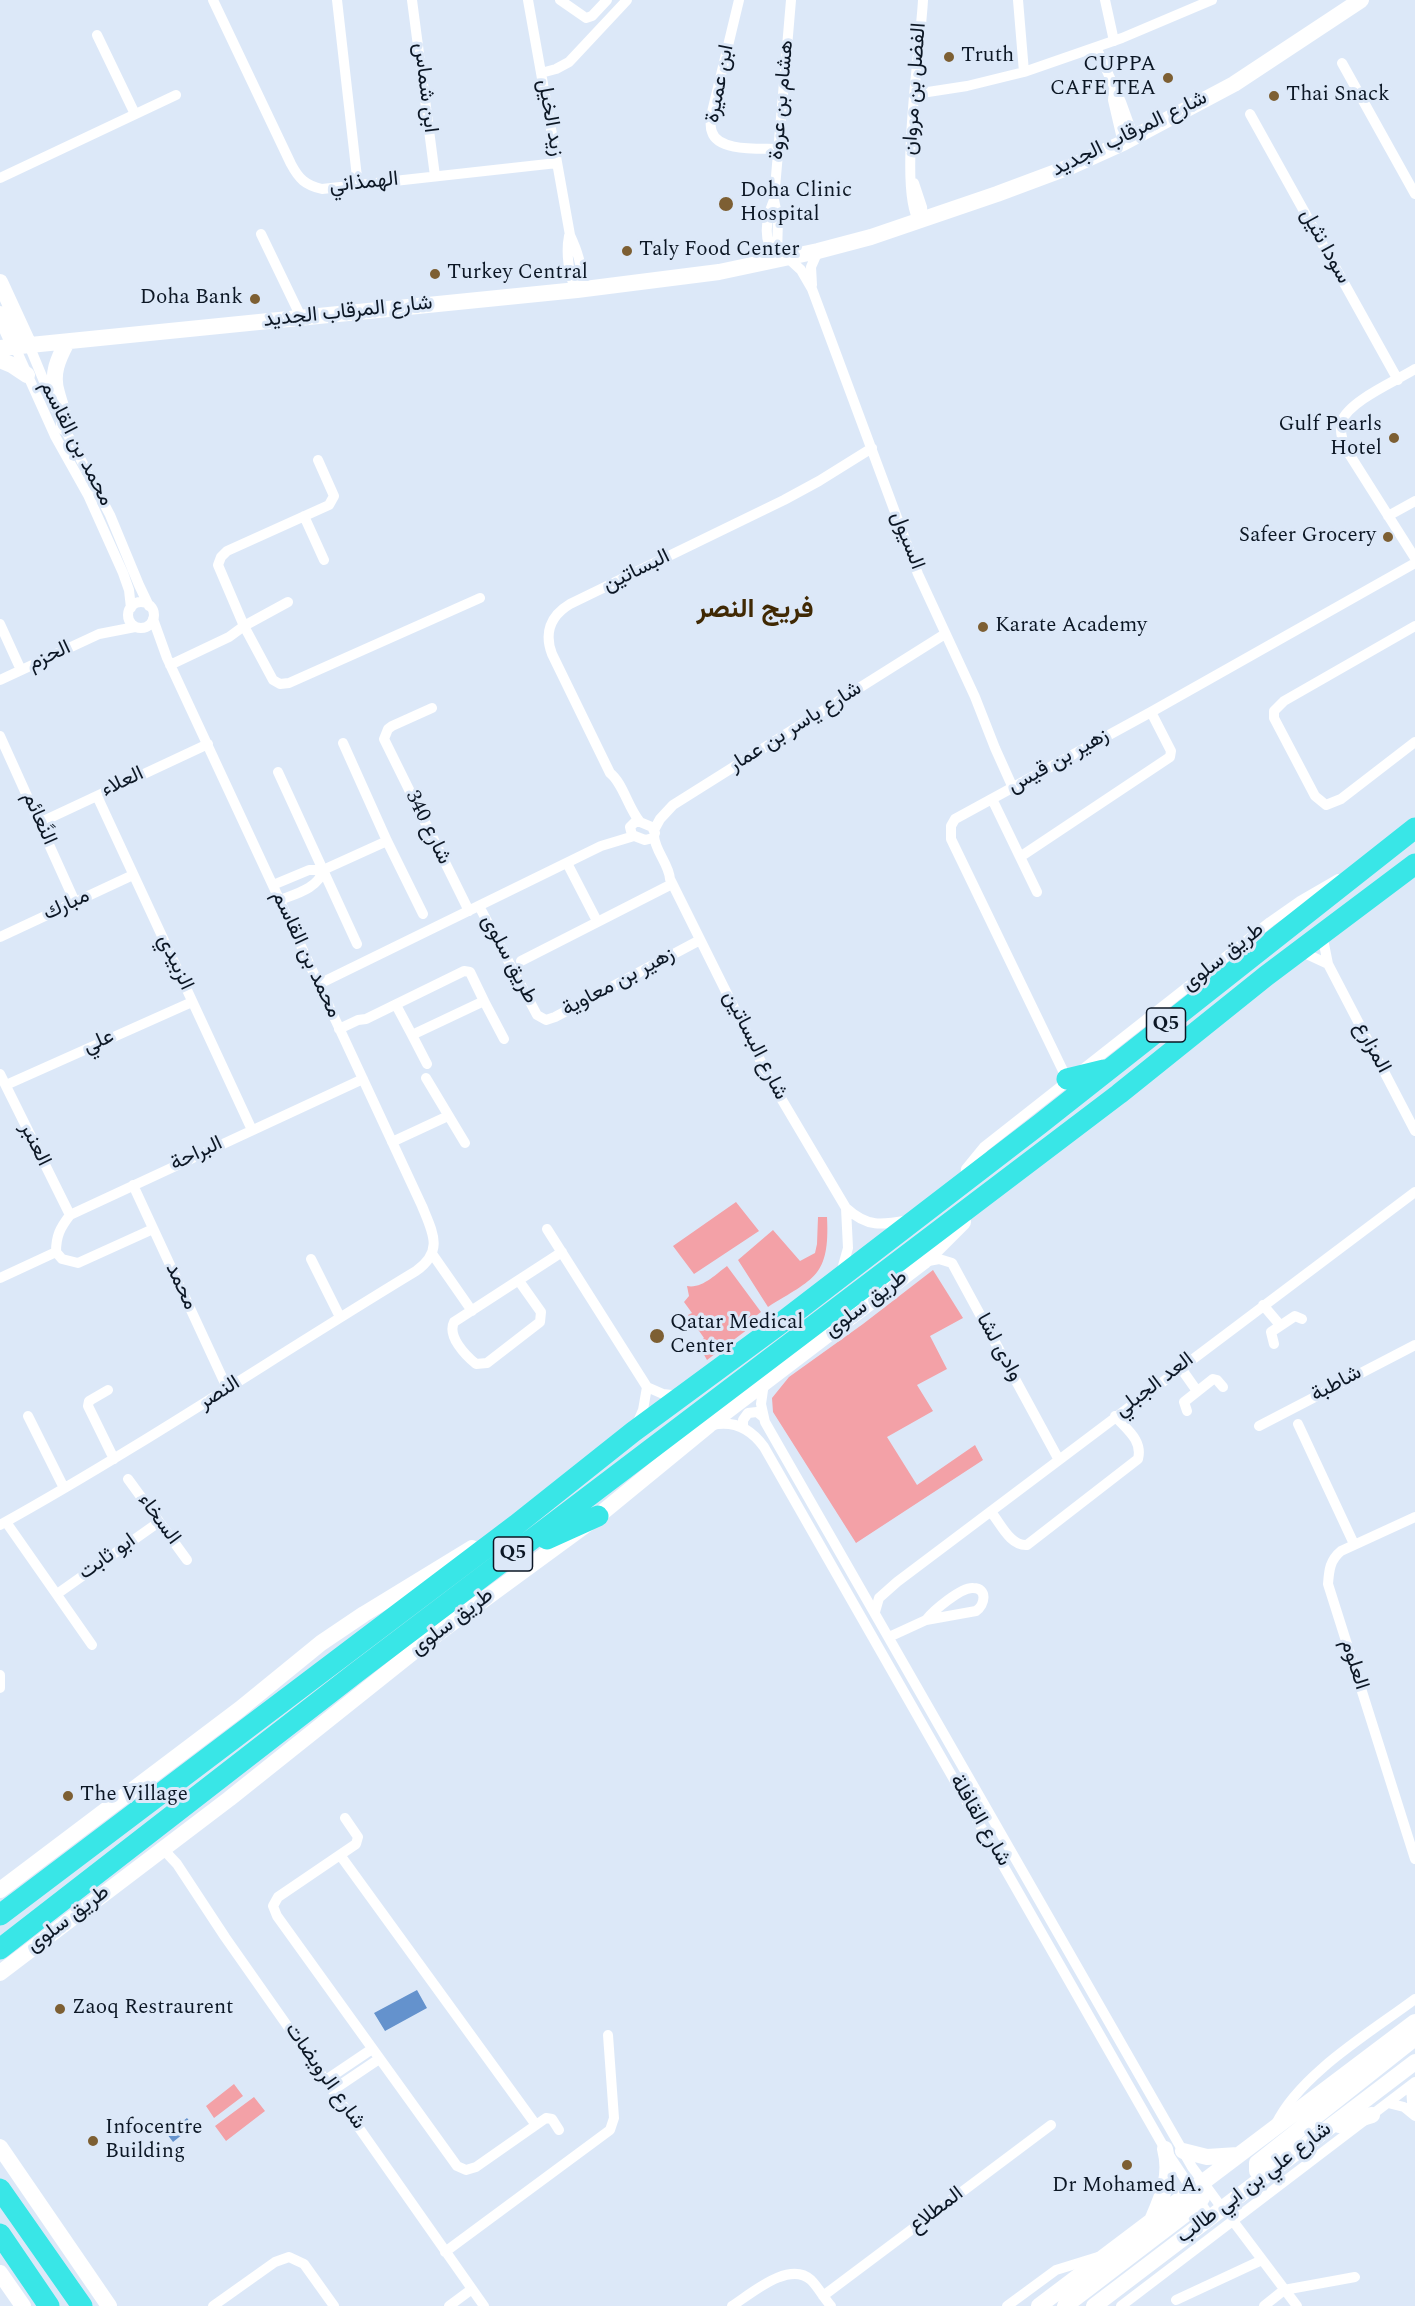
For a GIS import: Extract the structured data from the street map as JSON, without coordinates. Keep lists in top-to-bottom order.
{
  "streets": {
    "highway": ["طريق سلوى", "Q5"],
    "main road": ["شارع المرقاب الجديد", "محمد بن القاسم", "شارع علي بن ابي طالب"],
    "street": [
      "ابن عميرة",
      "ابن شماس",
      "الفضل بن مروان",
      "هشام بن عروة",
      "زيد الخيل",
      "الهمذاني",
      "سودا نثيل",
      "السيول",
      "البساتين",
      "الحزم",
      "شارع ياسر بن عمار",
      "زهير بن قيس",
      "العلاء",
      "النًعائم",
      "شارع 340",
      "مبارك",
      "الزبيدي",
      "زهير بن معاوية",
      "علي",
      "شارع البساتين",
      "المزارع",
      "العنبر",
      "البراحة",
      "محمد",
      "وادى لشا",
      "شاطبة",
      "العد الجبلي",
      "النصر",
      "السخاء",
      "ابو ثابت",
      "العلوم",
      "شارع القافلة",
      "شارع الرويضات",
      "المطلاع"
    ]
  },
  "crossings": [
    ["ابن عميرة", "هشام بن عروة"],
    ["ابن شماس", "الهمذاني"],
    ["الفضل بن مروان", "شارع المرقاب الجديد"],
    ["هشام بن عروة", "شارع المرقاب الجديد"],
    ["هشام بن عروة", "السيول"],
    ["زيد الخيل", "شارع المرقاب الجديد"],
    ["زيد الخيل", "الهمذاني"],
    ["شارع المرقاب الجديد", "محمد بن القاسم"],
    ["شارع المرقاب الجديد", "السيول"],
    ["محمد بن القاسم", "الحزم"],
    ["محمد بن القاسم", "العلاء"],
    ["محمد بن القاسم", "البراحة"],
    ["محمد بن القاسم", "النصر"],
    ["السيول", "البساتين"],
    ["السيول", "شارع ياسر بن عمار"],
    ["السيول", "زهير بن قيس"],
    ["البساتين", "شارع البساتين"],
    ["شارع ياسر بن عمار", "شارع البساتين"],
    ["زهير بن قيس", "طريق سلوى"],
    ["العلاء", "النًعائم"],
    ["العلاء", "الزبيدي"],
    ["النًعائم", "مبارك"],
    ["شارع 340", "طريق سلوى"],
    ["مبارك", "الزبيدي"],
    ["طريق سلوى", "زهير بن معاوية"],
    ["طريق سلوى", "شارع البساتين"],
    ["طريق سلوى", "المزارع"],
    ["طريق سلوى", "وادى لشا"],
    ["طريق سلوى", "شارع الرويضات"],
    ["الزبيدي", "علي"],
    ["الزبيدي", "البراحة"],
    ["زهير بن معاوية", "شارع البساتين"],
    ["علي", "العنبر"],
    ["العنبر", "البراحة"],
    ["البراحة", "محمد"],
    ["محمد", "النصر"],
    ["وادى لشا", "العد الجبلي"],
    ["العد الجبلي", "شارع القافلة"],
    ["النصر", "ابو ثابت"],
    ["السخاء", "ابو ثابت"],
    ["شارع القافلة", "شارع علي بن ابي طالب"]
  ],
  "districts": ["فريج النصر"],
  "places": [
    "Truth",
    "CUPPA CAFE TEA",
    "Thai Snack",
    "Doha Clinic Hospital",
    "Taly Food Center",
    "Turkey Central",
    "Doha Bank",
    "Gulf Pearls Hotel",
    "Safeer Grocery",
    "Karate Academy",
    "Qatar Medical Center",
    "The Village",
    "Zaoq Restraurent",
    "Infocentre Building",
    "Dr Mohamed A."
  ]
}
